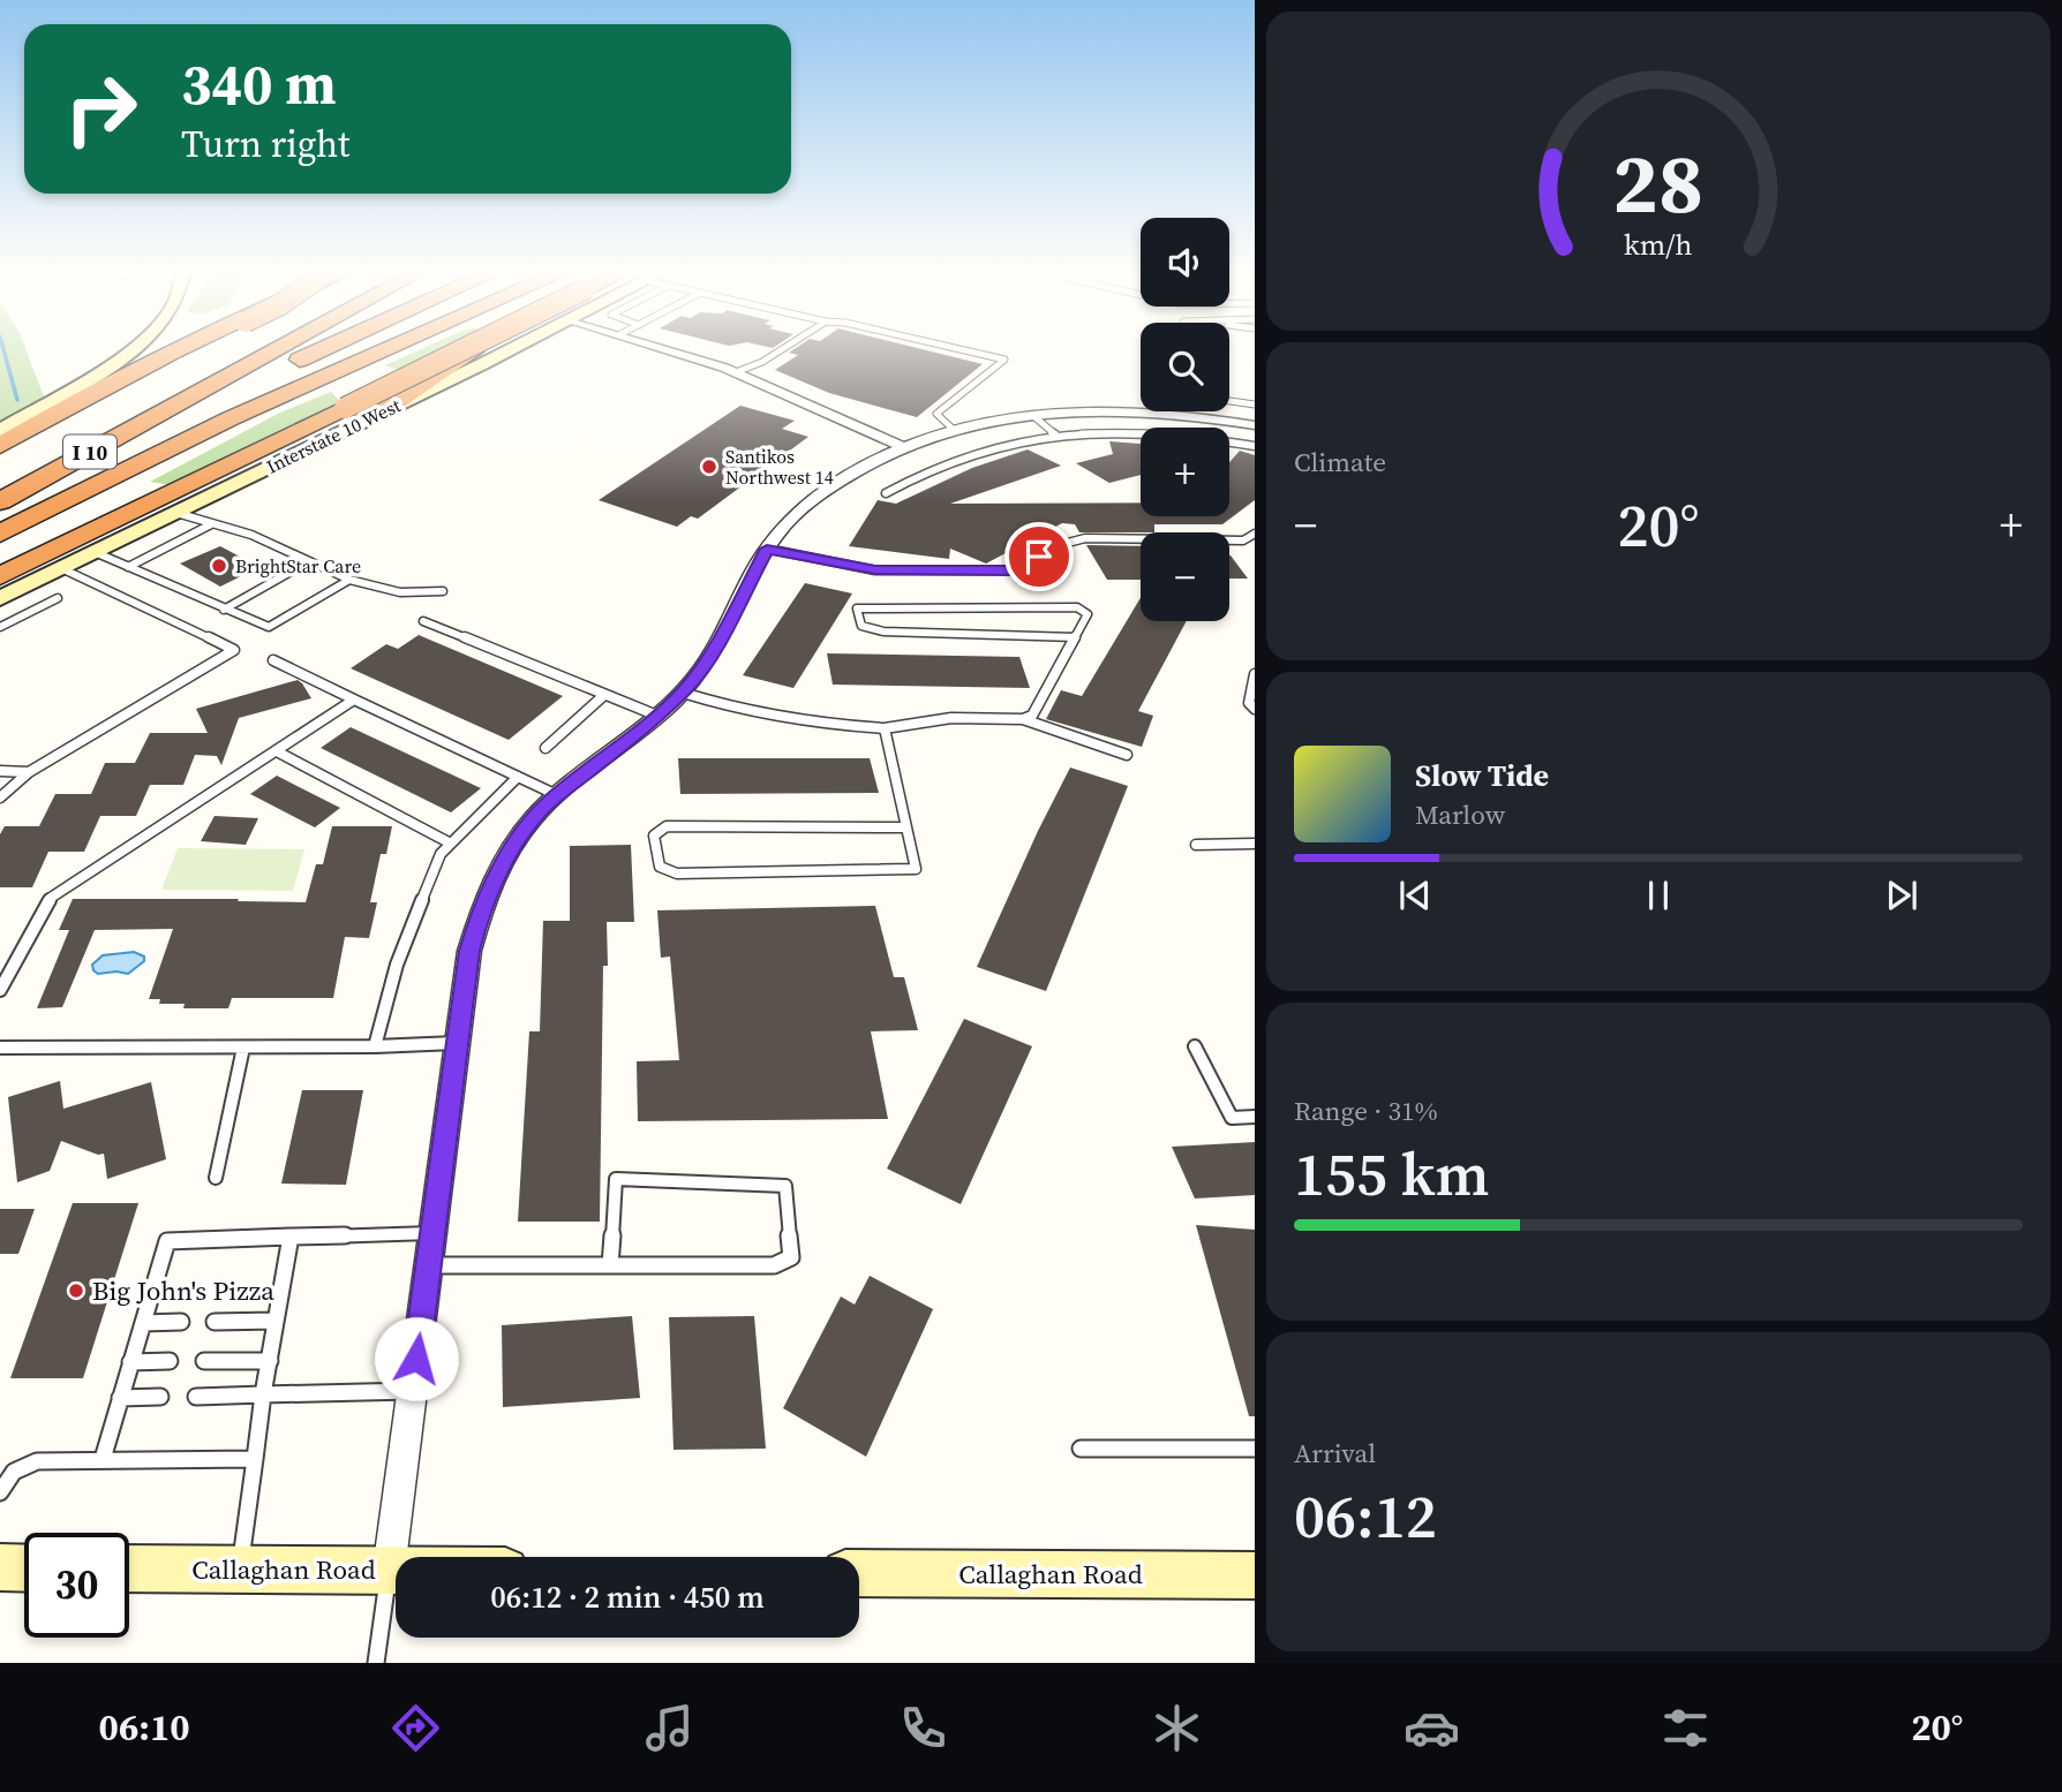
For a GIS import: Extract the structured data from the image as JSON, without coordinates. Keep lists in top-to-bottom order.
{
  "streets": {
    "highway": ["I 10"],
    "main road": ["Interstate 10 West", "Callaghan Road"]
  },
  "places": ["Santikos Northwest 14", "BrightStar Care", "Big John's Pizza"],
  "page": {
    "turn": ["340 m", "Turn right"],
    "map_buttons": ["+", "−"],
    "tile": [
      "Climate",
      ["Range · 31%", "155 km"],
      ["Arrival", "06:12"]
    ],
    "heat": ["−", "20°", "+"],
    "song": ["Slow Tide", "Marlow"],
    "limit": "30",
    "trip": "06:12 · 2 min · 450 m",
    "tabs": ["06:10", "20°"],
    "gauge": ["28", "km/h"]
  }
}
